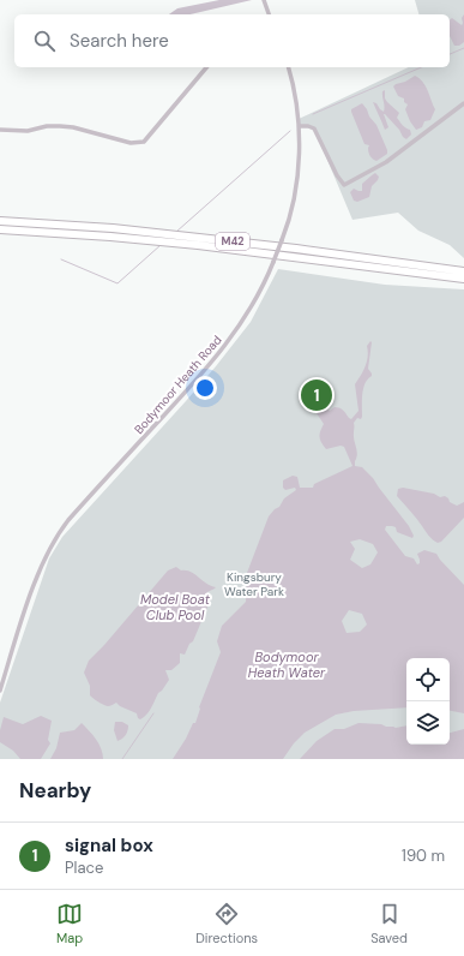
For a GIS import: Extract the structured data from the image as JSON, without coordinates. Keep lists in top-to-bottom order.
{
  "streets": {
    "highway": ["M42"],
    "street": ["Bodymoor Heath Road"]
  },
  "water": ["Model Boat Club Pool", "Bodymoor Heath Water"],
  "parks": ["Kingsbury Water Park"],
  "page": {
    "search": "Search here",
    "pins": "1",
    "heading": "Nearby",
    "list": [
      {
        "mark": "1",
        "name": "signal box",
        "note": "Place",
        "value": "190 m"
      }
    ],
    "nav": ["Map", "Directions", "Saved"]
  }
}
